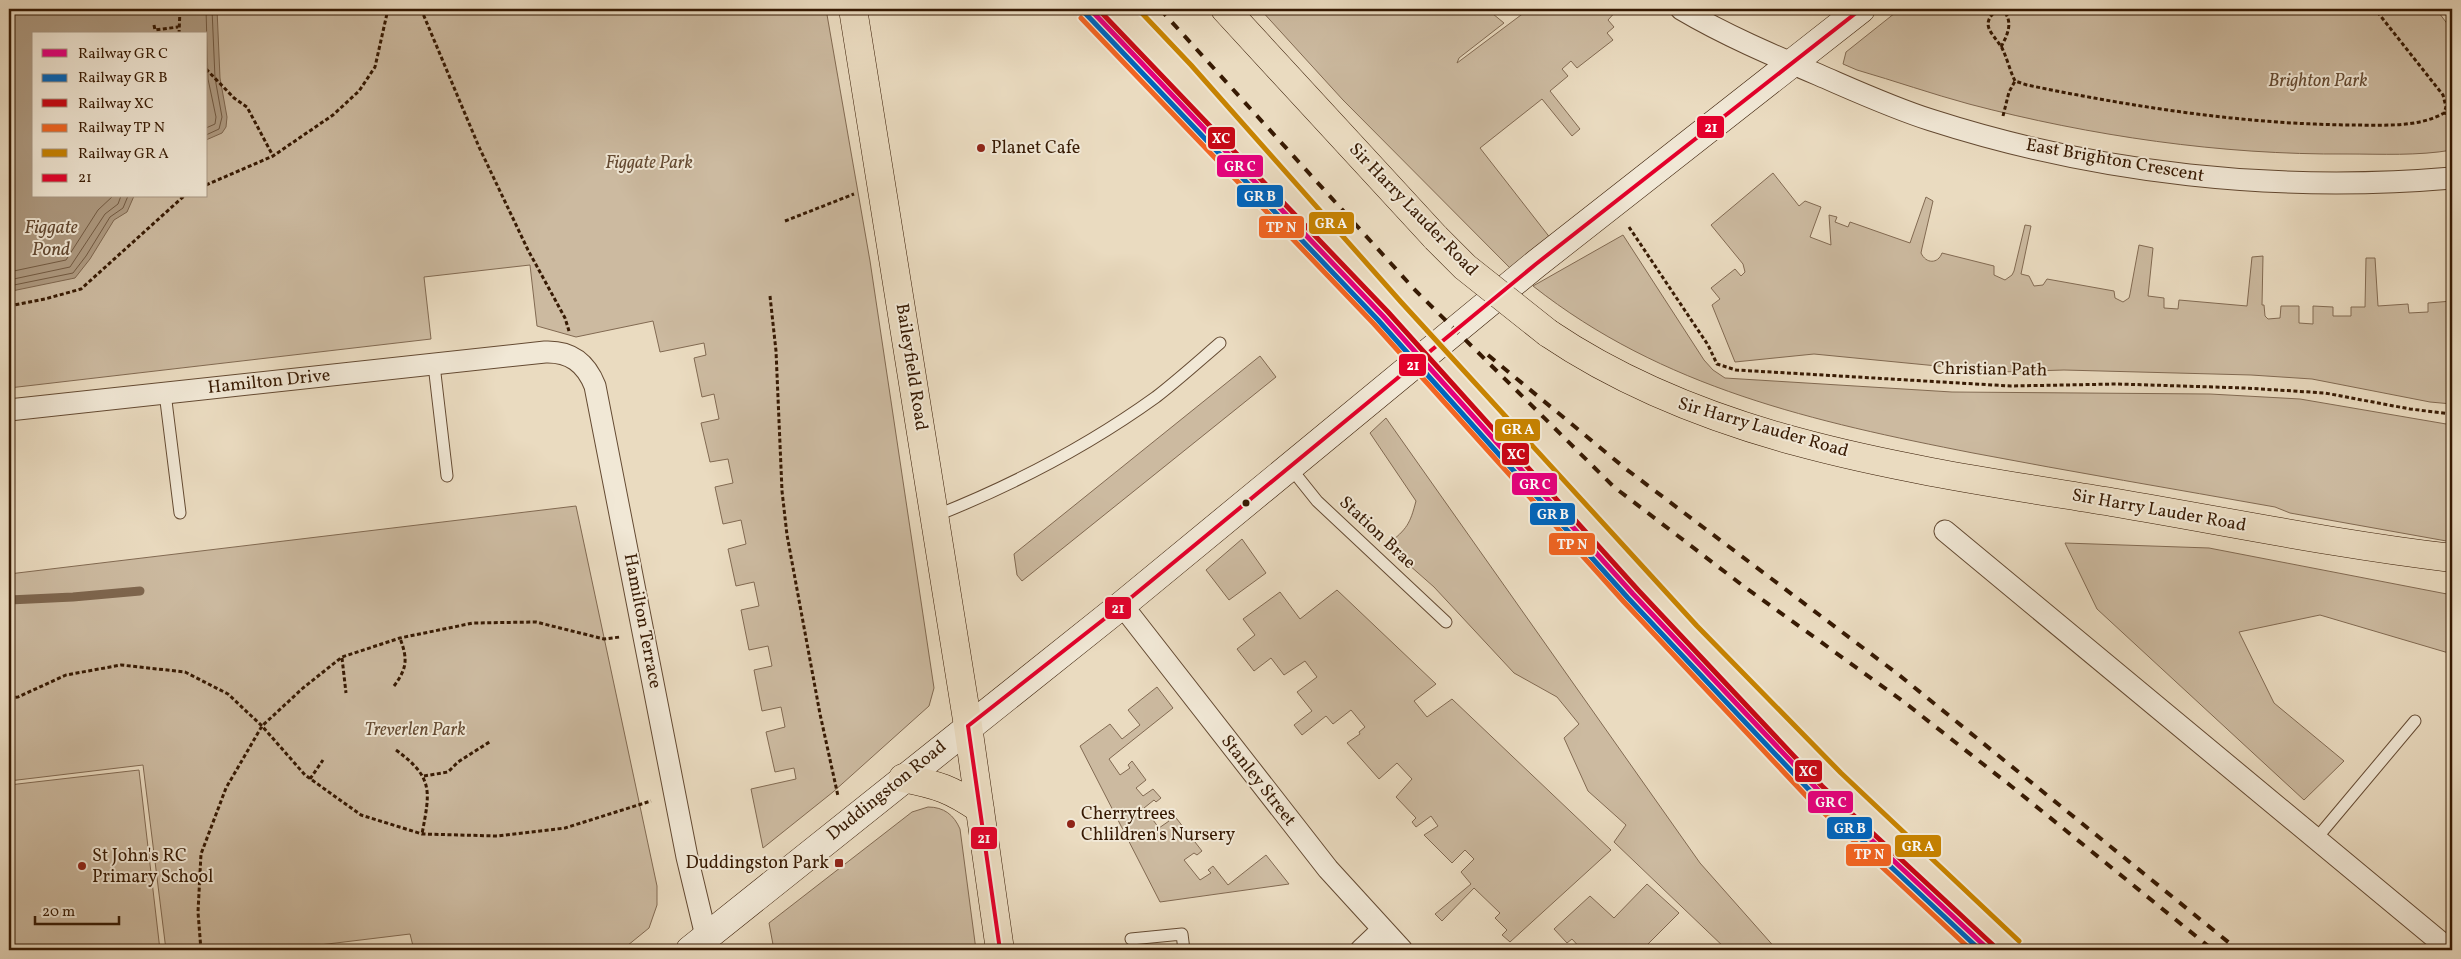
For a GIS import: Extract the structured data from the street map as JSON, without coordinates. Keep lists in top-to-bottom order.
{
  "streets": {
    "main road": ["Sir Harry Lauder Road", "Baileyfield Road"],
    "street": [
      "East Brighton Crescent",
      "Hamilton Drive",
      "Hamilton Terrace",
      "Stanley Street",
      "Duddingston Road"
    ],
    "lane": ["Station Brae"],
    "path": ["Christian Path"]
  },
  "crossings": [
    ["East Brighton Crescent", "Duddingston Road"],
    ["Baileyfield Road", "Duddingston Road"],
    ["Christian Path", "Duddingston Road"],
    ["Hamilton Drive", "Hamilton Terrace"],
    ["Station Brae", "Duddingston Road"],
    ["Hamilton Terrace", "Duddingston Road"],
    ["Stanley Street", "Duddingston Road"]
  ],
  "water": ["Figgate Pond"],
  "parks": ["Brighton Park", "Figgate Park", "Treverlen Park"],
  "places": {
    "other": ["Planet Cafe", "Cherrytrees Chlildren's Nursery", "St John's RC Primary School"],
    "transit": ["Duddingston Park"]
  },
  "lines": ["rail line XC", "transit line 21"],
  "legend": [
    "Railway GR C",
    "Railway GR B",
    "Railway XC",
    "Railway TP N",
    "Railway GR A",
    "21"
  ],
  "scale_bar": "20 m"
}
